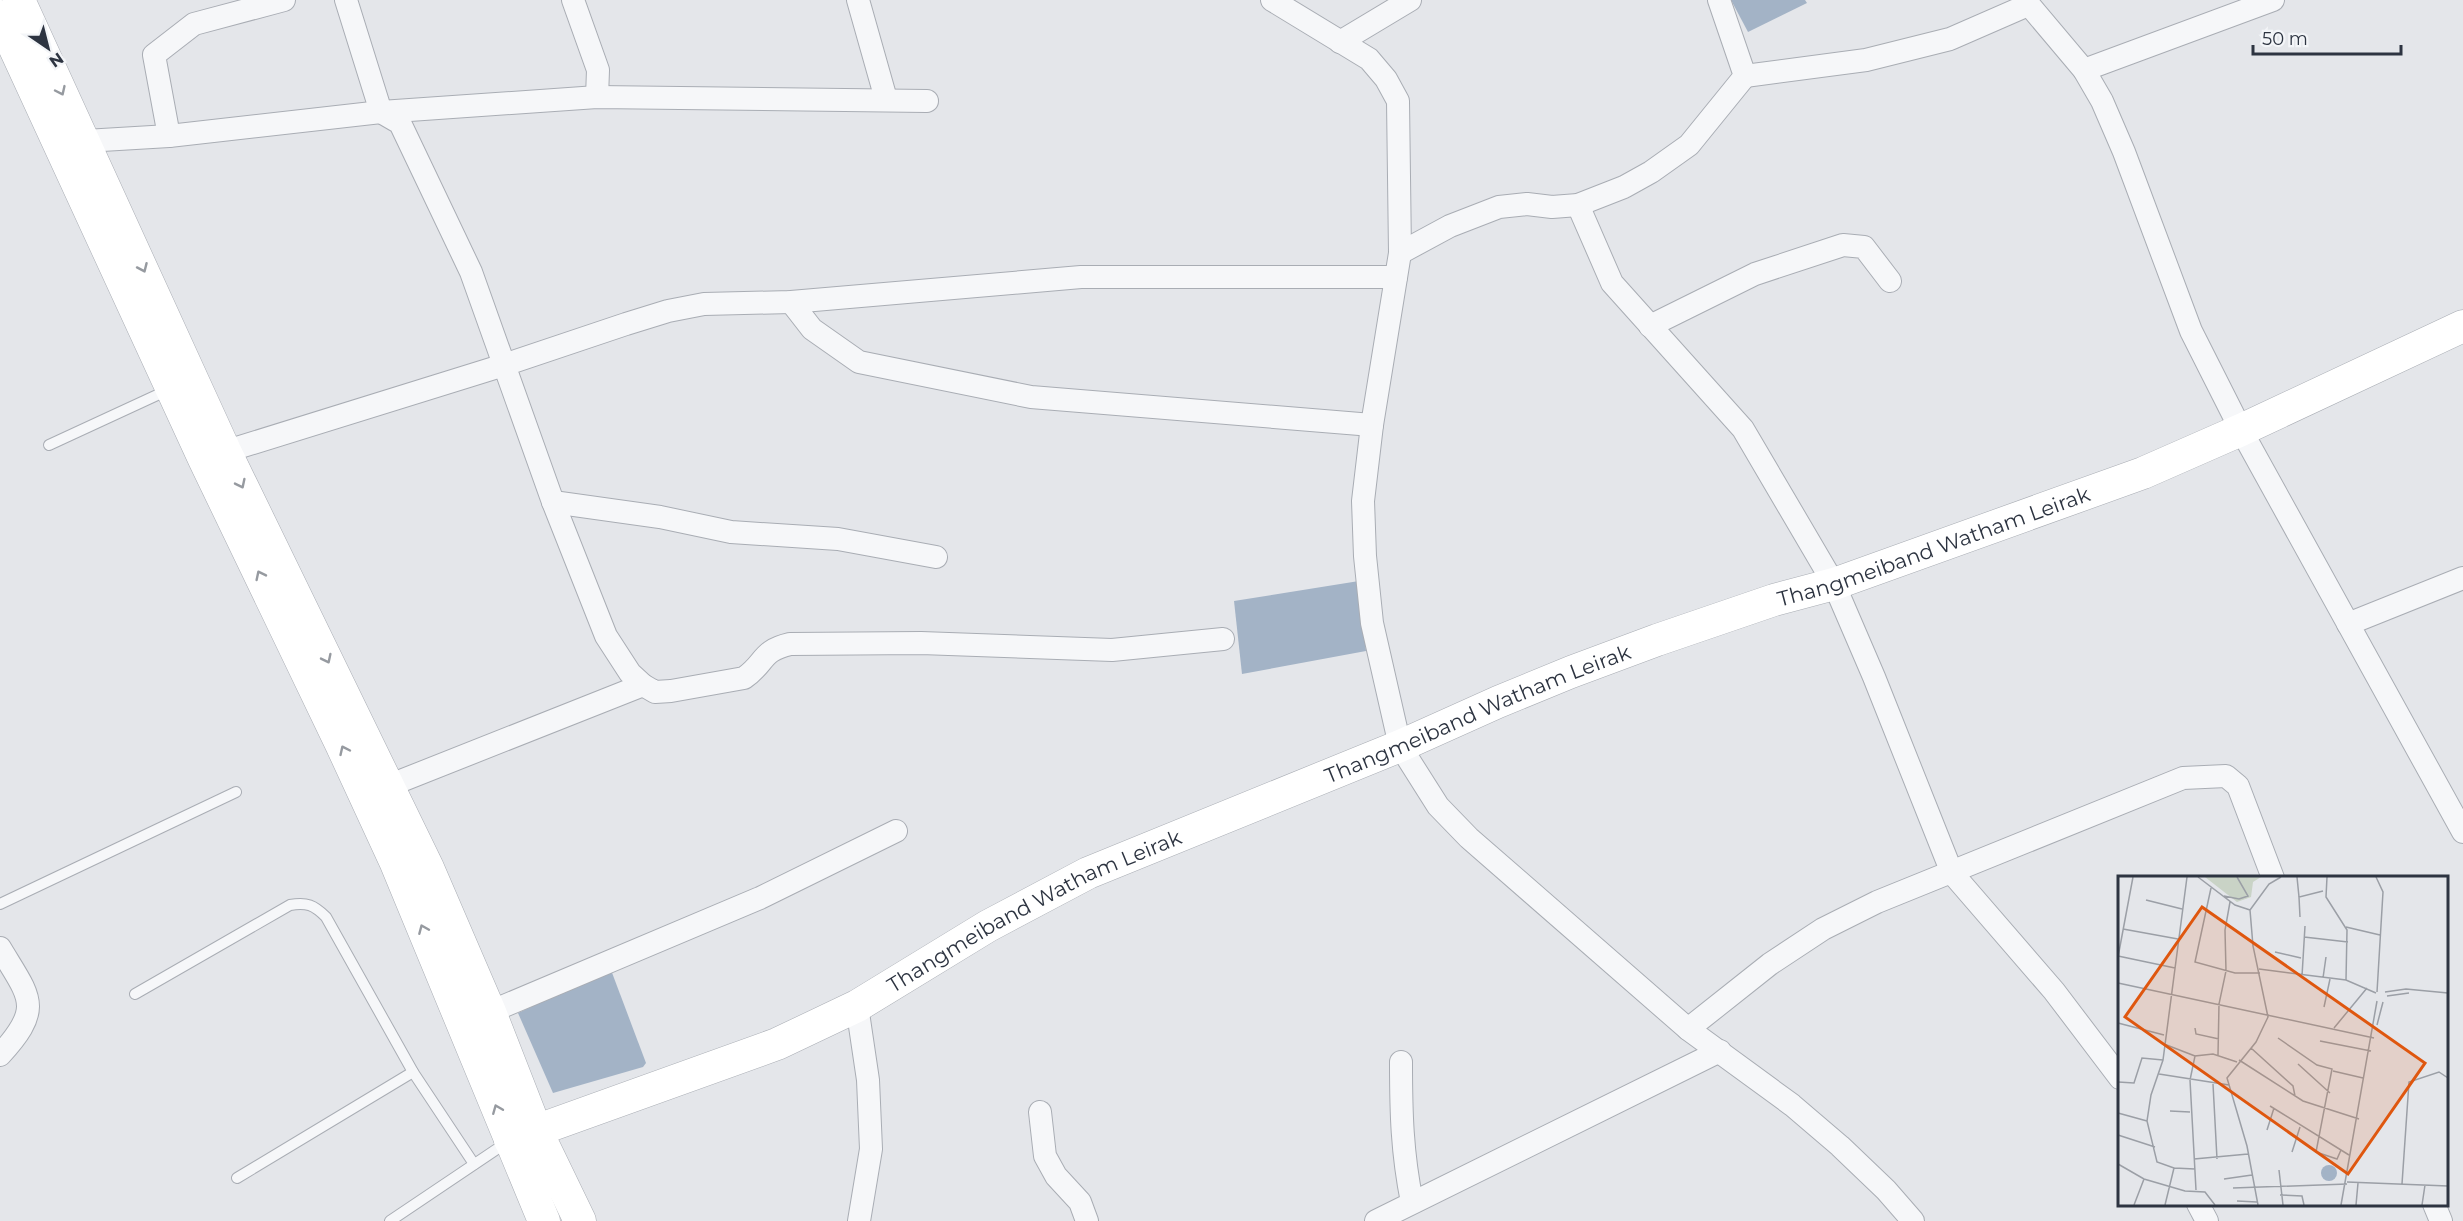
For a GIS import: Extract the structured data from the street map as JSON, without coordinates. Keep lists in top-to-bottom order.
{
  "streets": {
    "main road": ["Thangmeiband Watham Leirak"]
  },
  "scale_bar": "50 m",
  "north": "bottom right"
}
